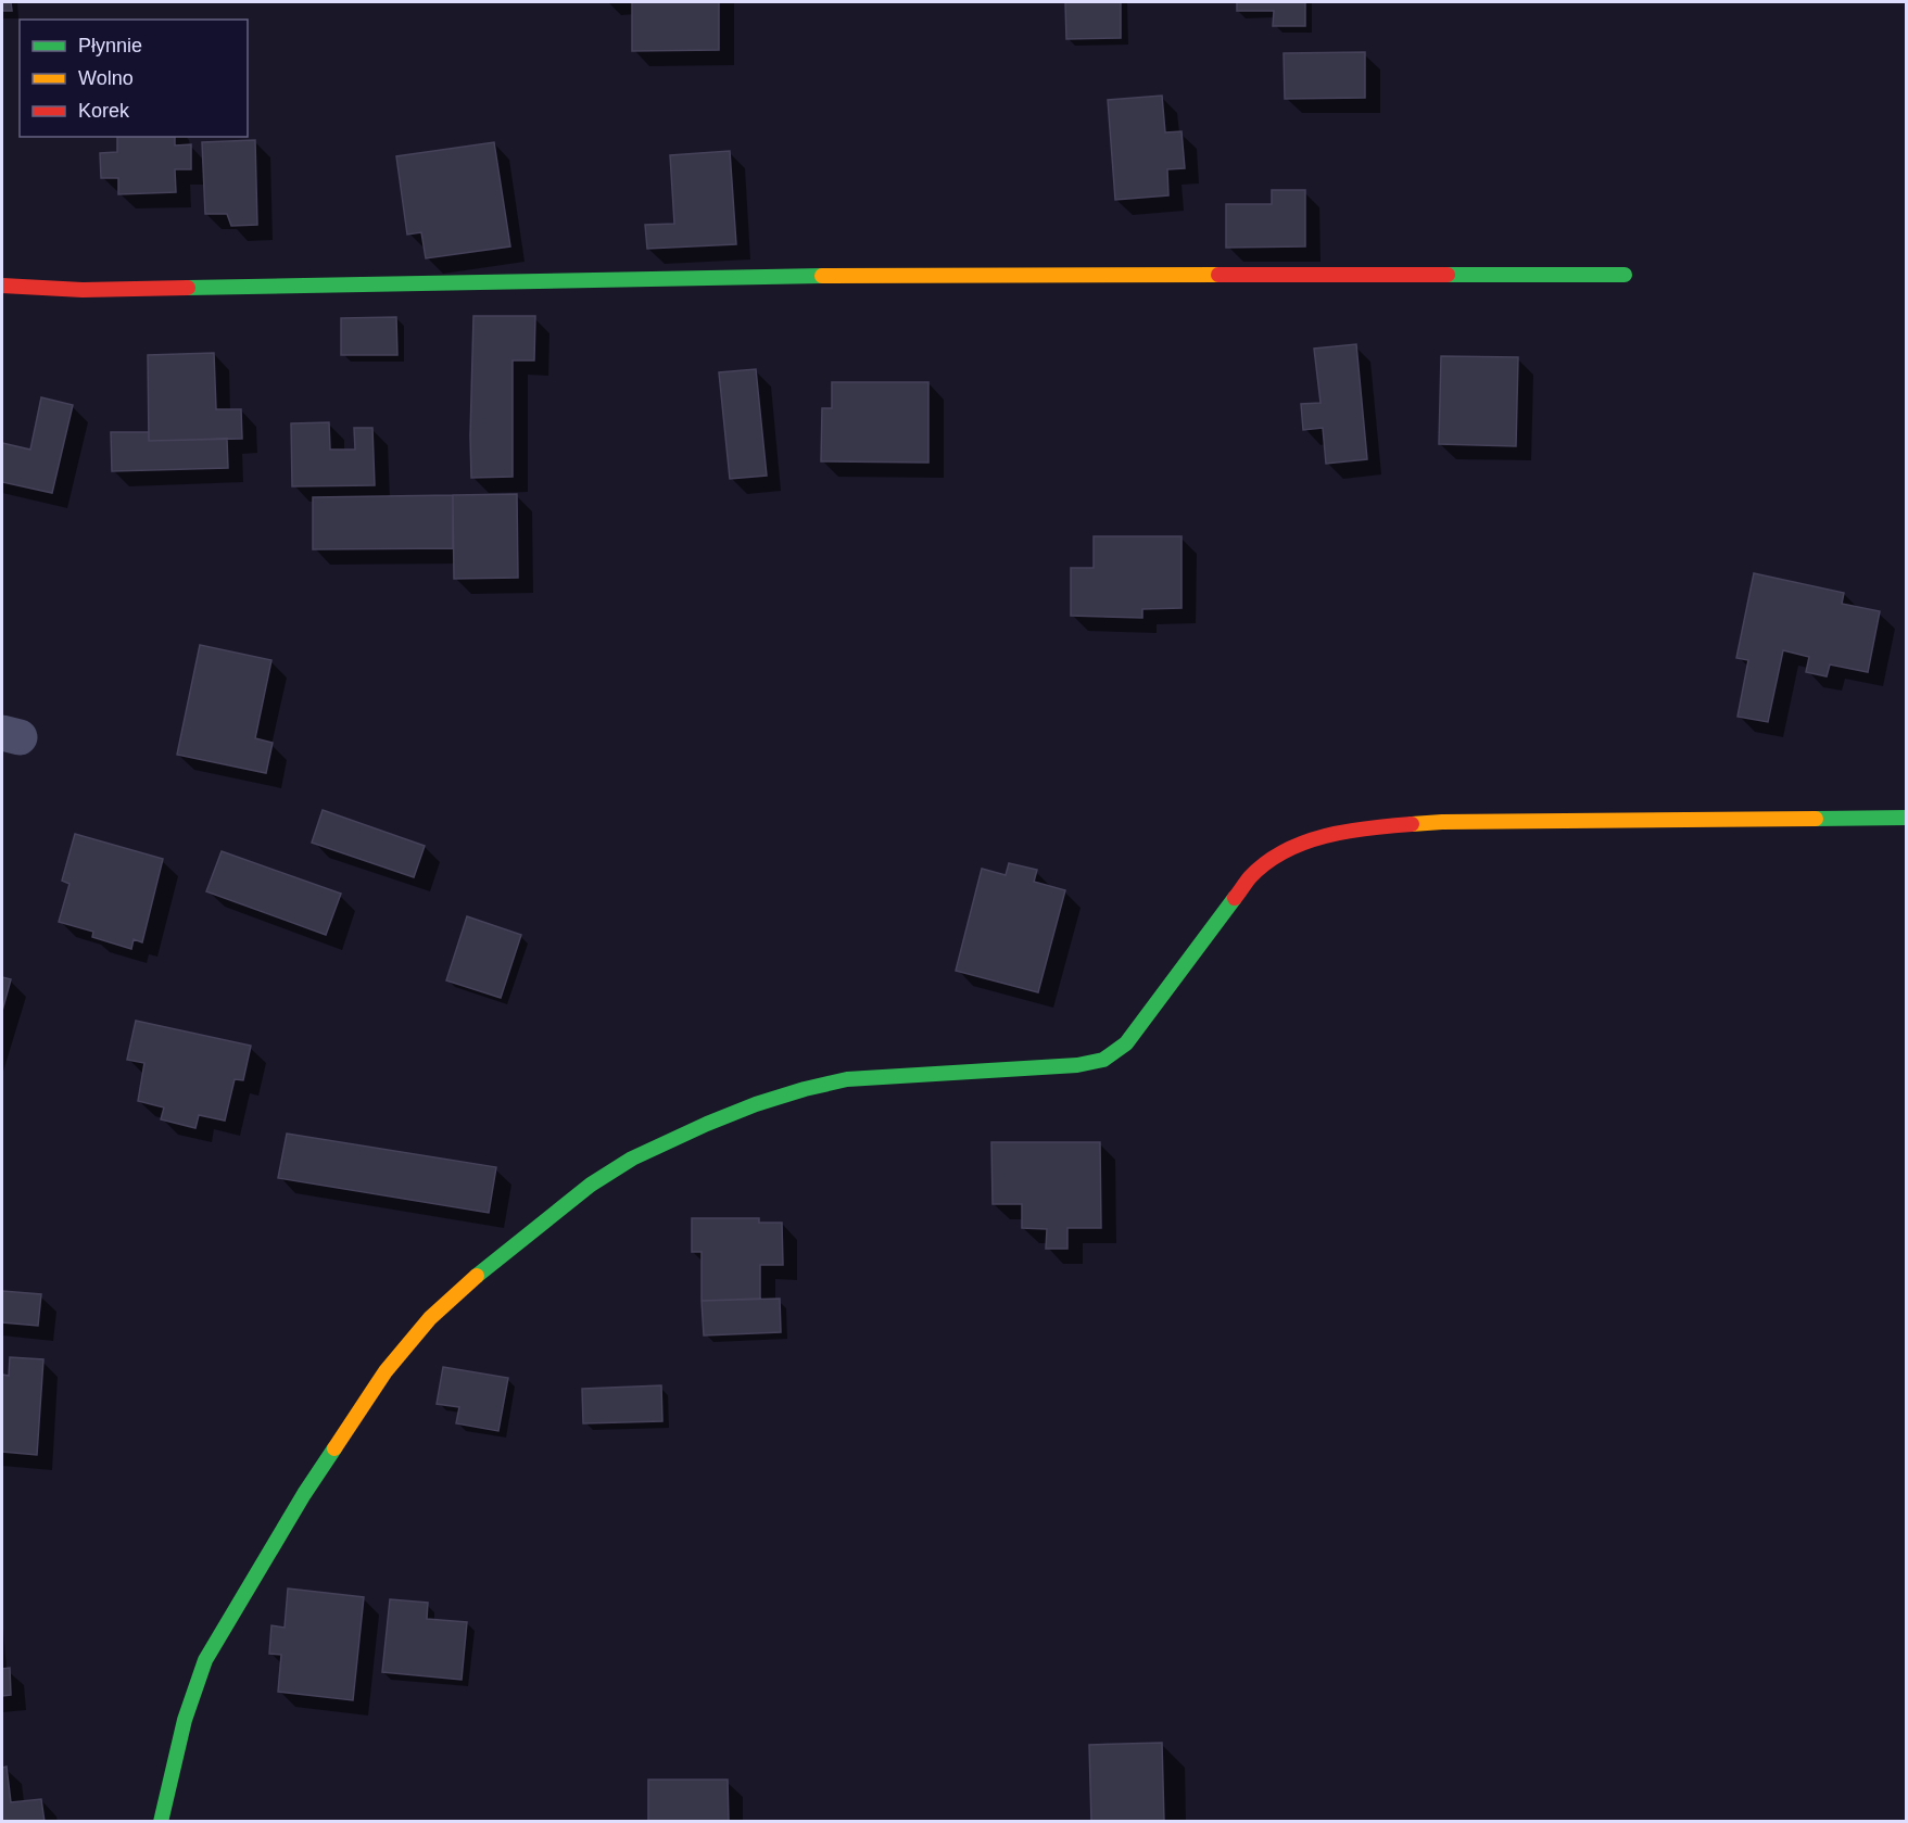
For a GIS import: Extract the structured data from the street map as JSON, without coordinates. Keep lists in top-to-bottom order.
{
  "legend": ["Płynnie", "Wolno", "Korek"]
}
